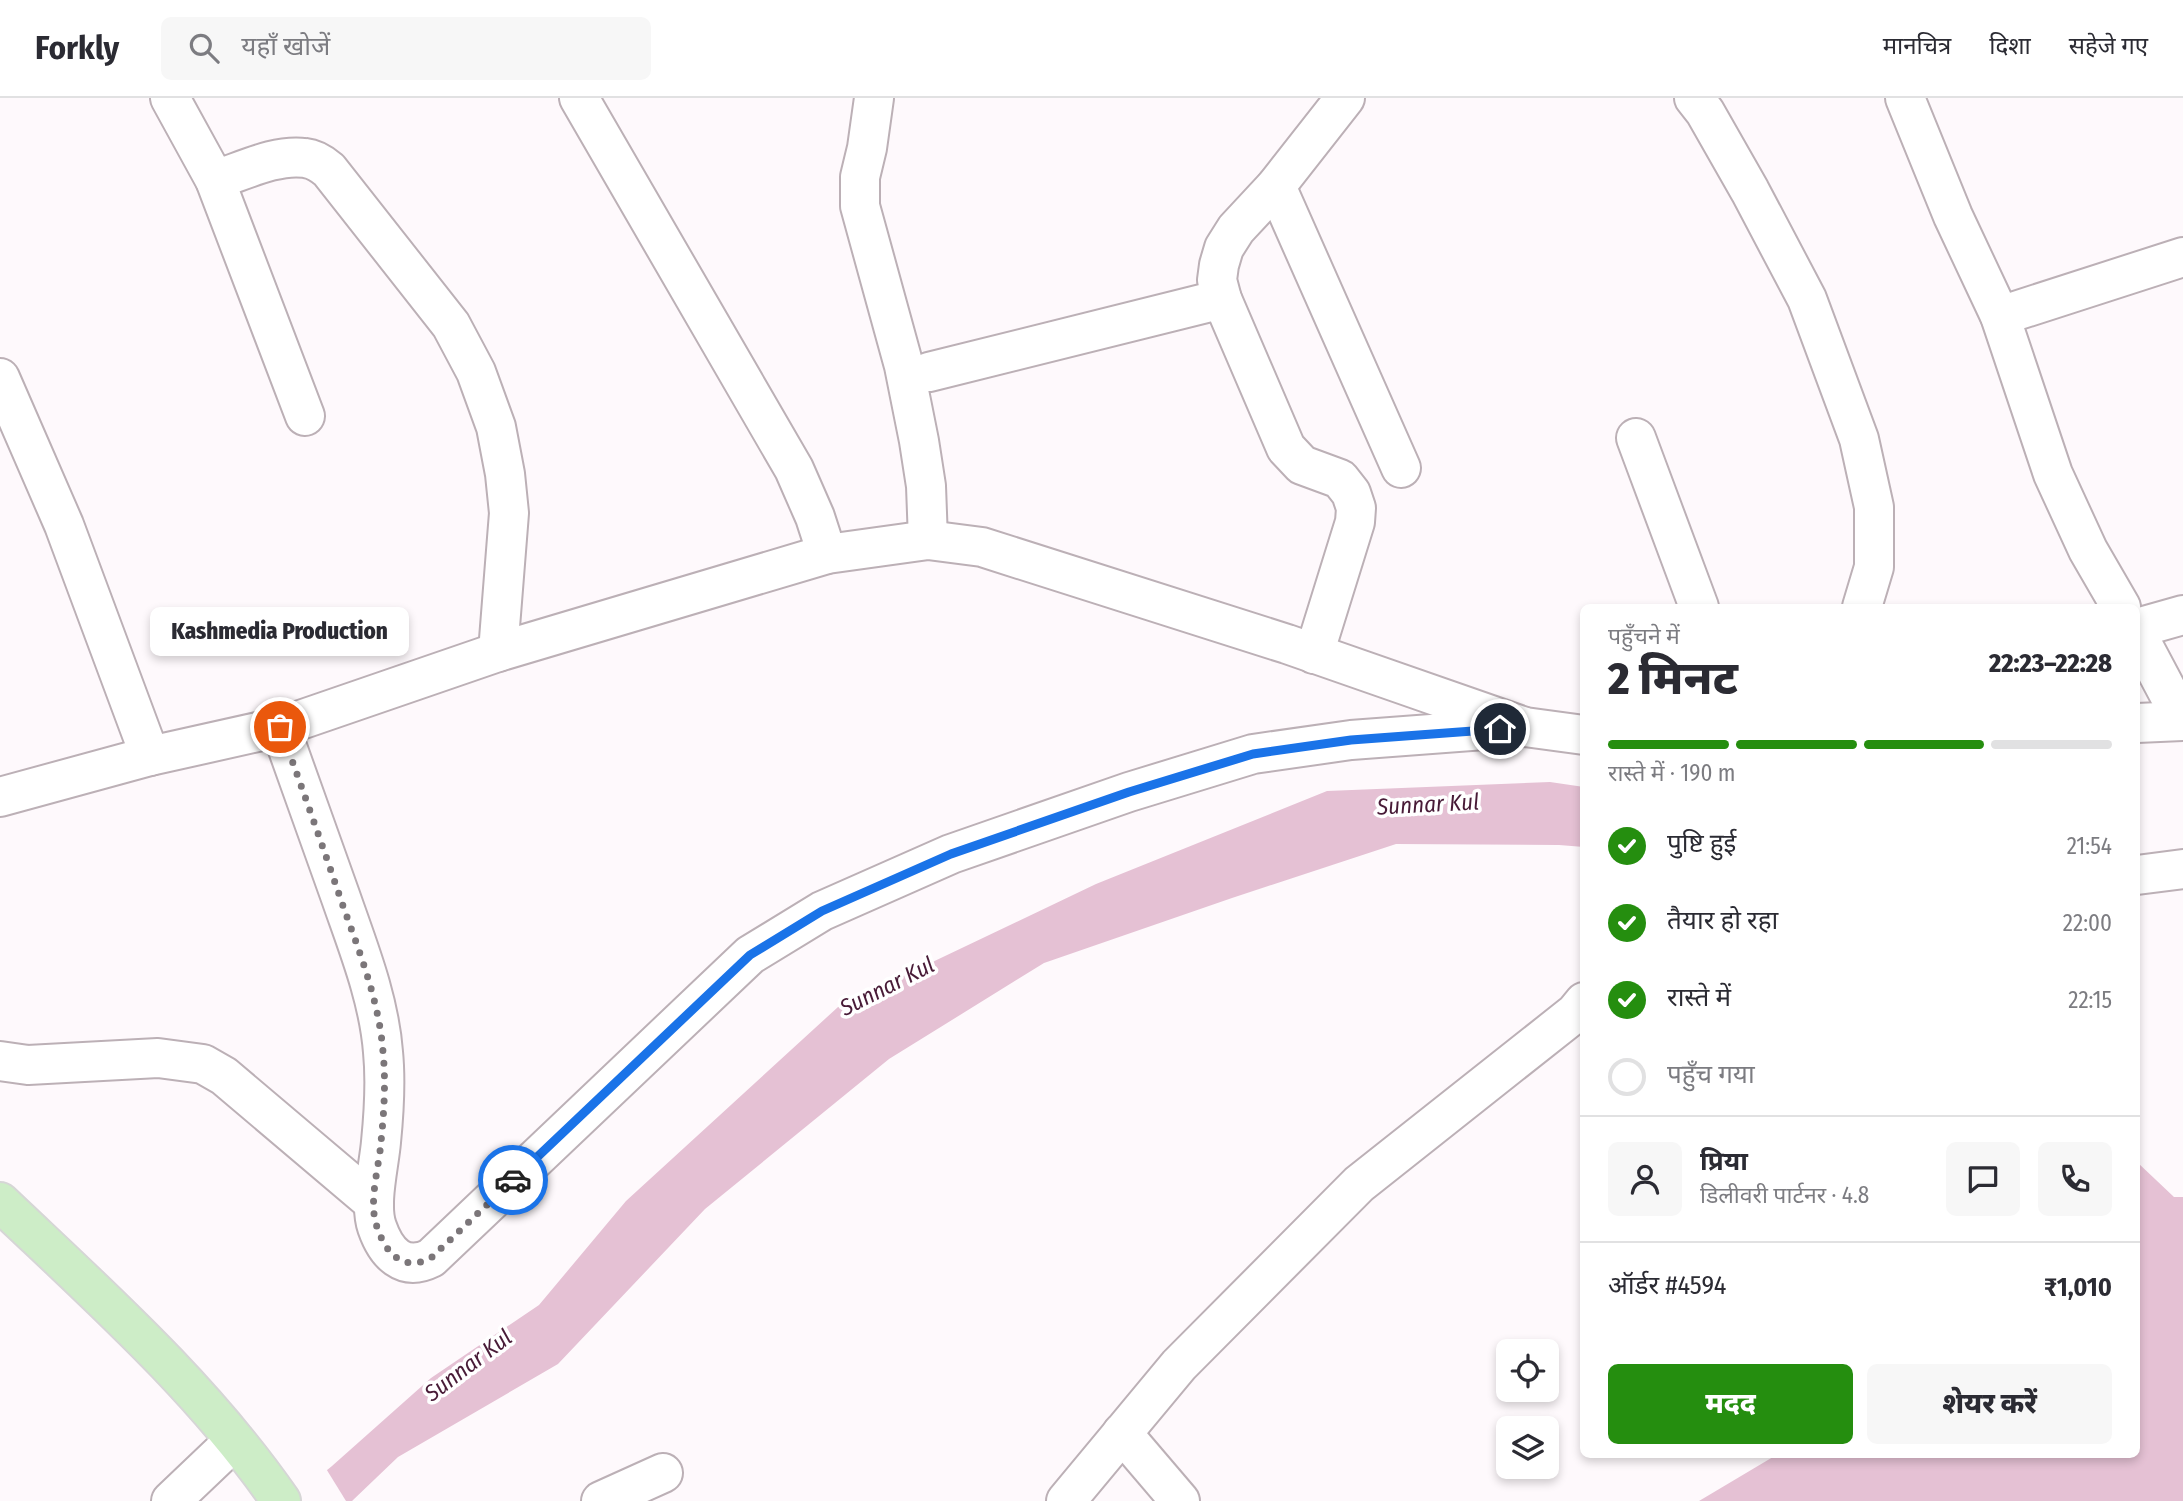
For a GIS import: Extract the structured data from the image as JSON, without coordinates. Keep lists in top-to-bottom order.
{
  "water": ["Sunnar Kul"],
  "places": ["Kashmedia Production"],
  "page": {
    "header": "Forkly",
    "search": "यहाँ खोजें",
    "nav": ["मानचित्र", "दिशा", "सहेजे गए"],
    "heading": ["2 मिनट", "पहुँचने में", "22:23–22:28"],
    "panel": [
      "प्रिया",
      "डिलीवरी पार्टनर · 4.8",
      "ऑर्डर #4594",
      "₹1,010"
    ],
    "bubble": "Kashmedia Production",
    "bar": "रास्ते में · 190 m",
    "list": [
      ["पुष्टि हुई", "21:54"],
      ["तैयार हो रहा", "22:00"],
      ["रास्ते में", "22:15"],
      "पहुँच गया"
    ],
    "buttons": ["मदद", "शेयर करें"]
  }
}
